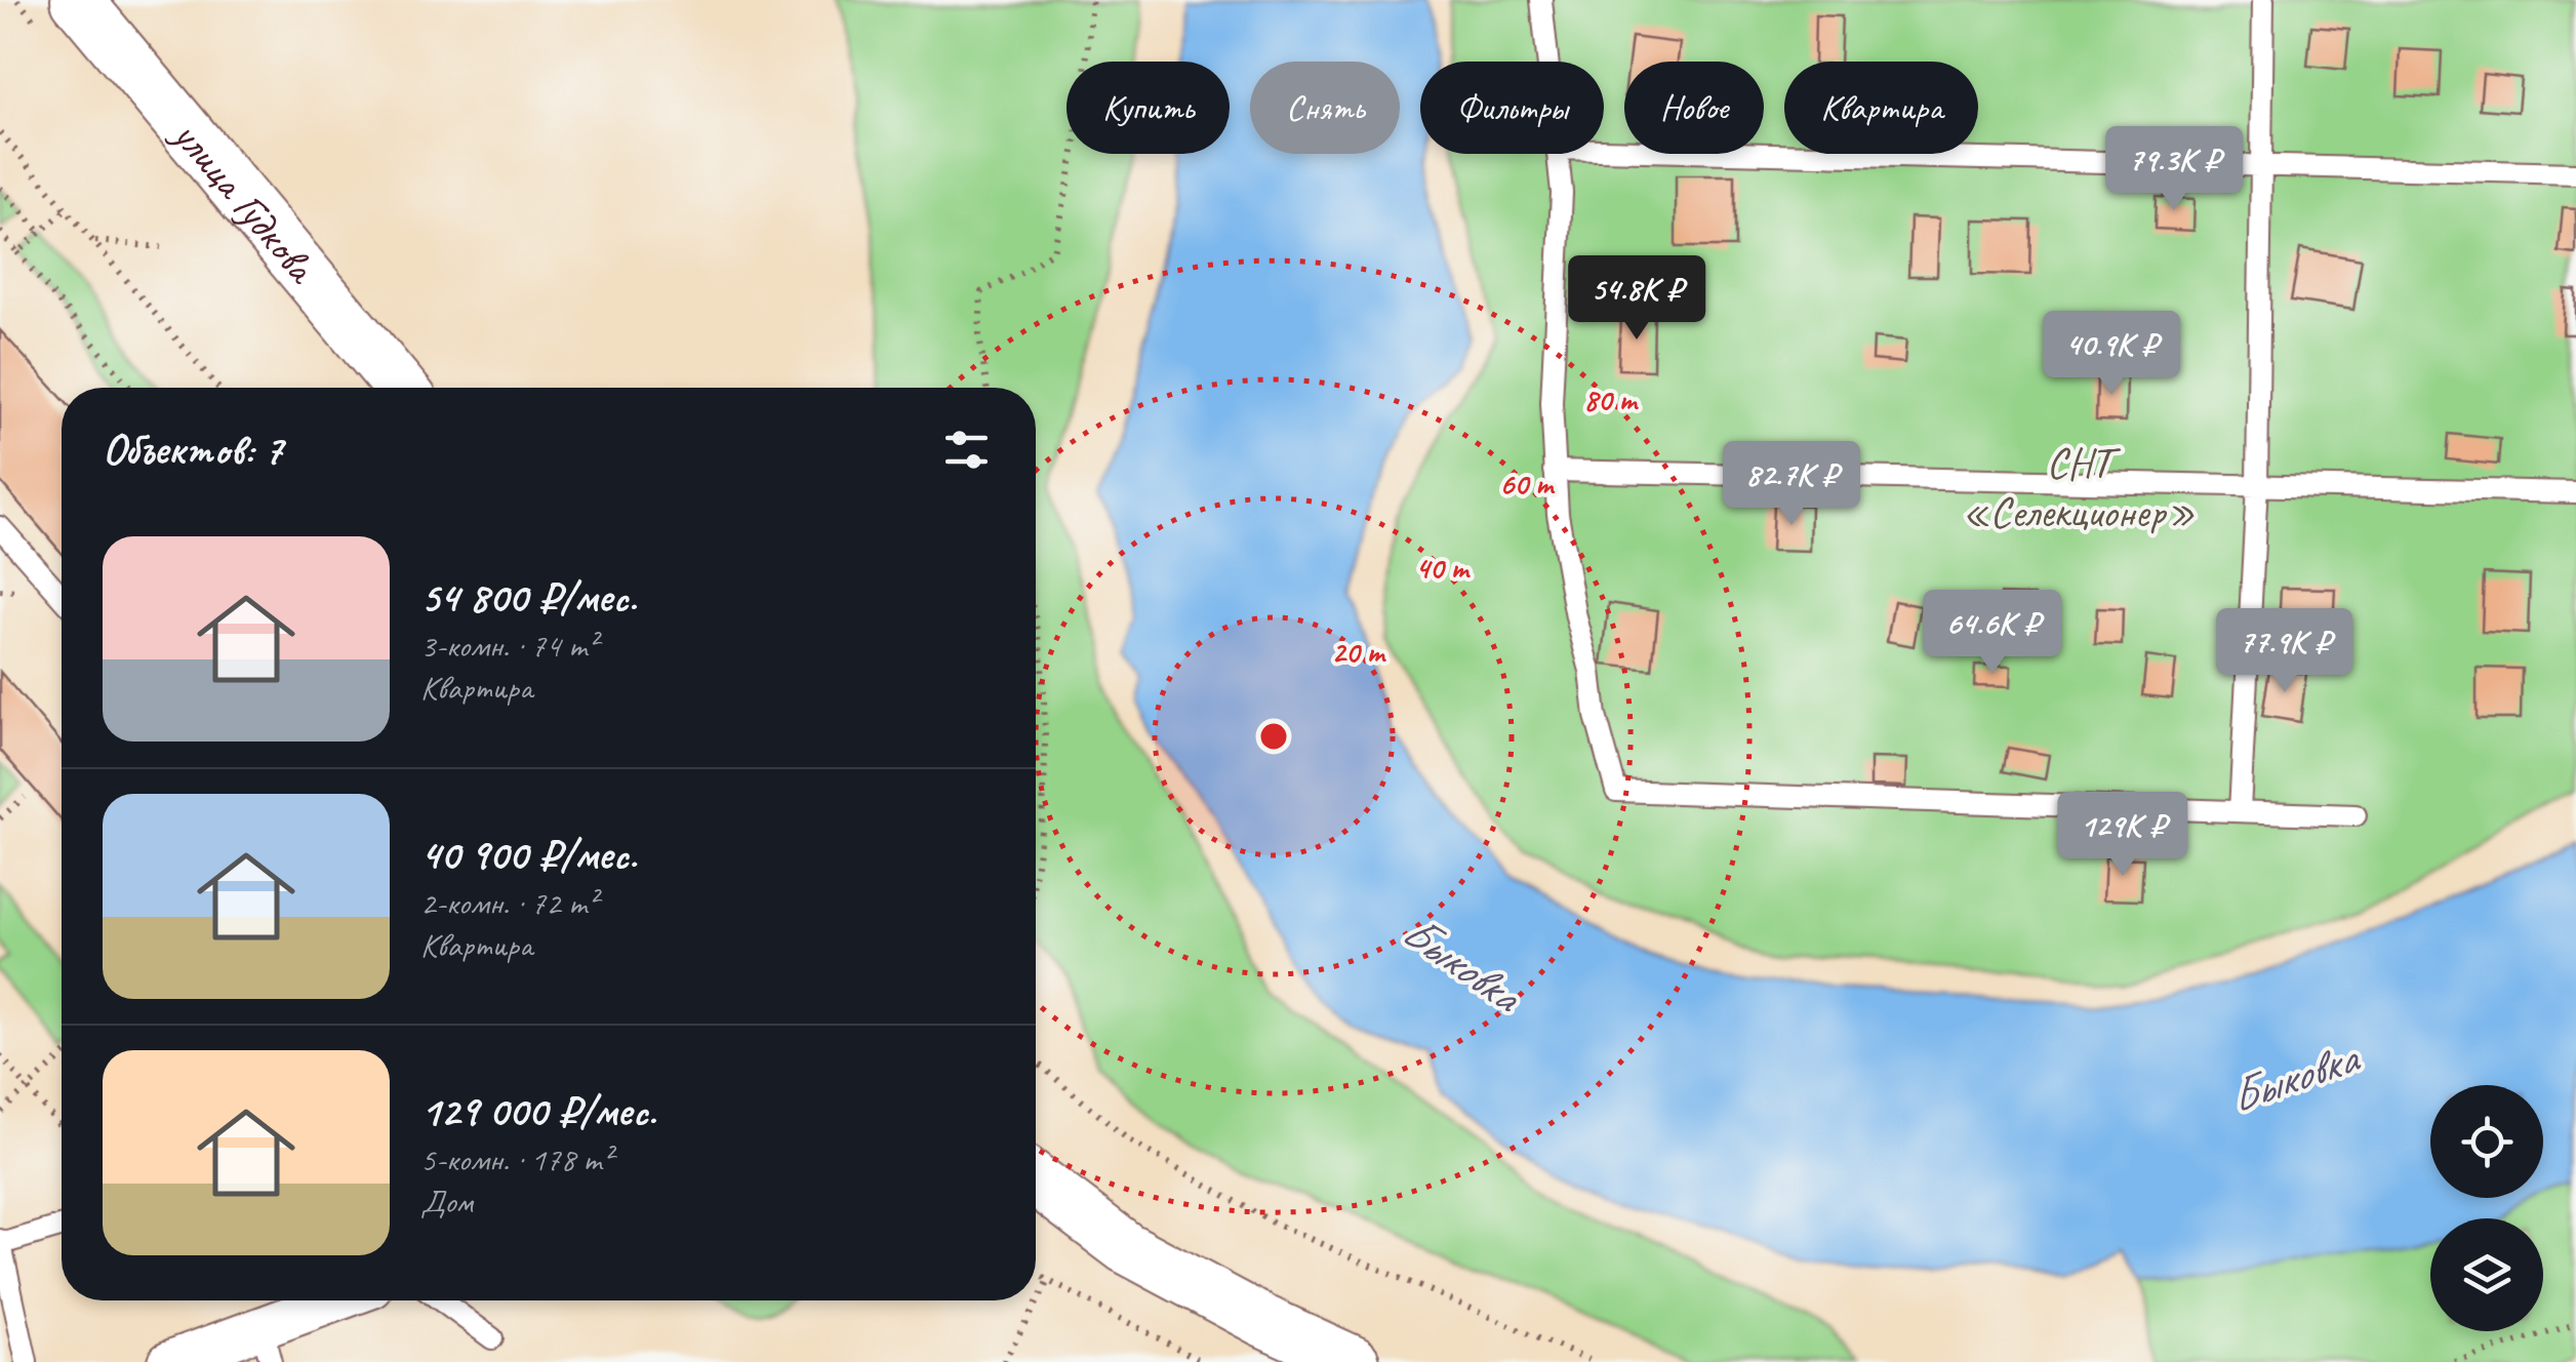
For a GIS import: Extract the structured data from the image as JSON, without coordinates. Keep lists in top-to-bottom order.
{
  "streets": {
    "street": ["улица Гудкова"]
  },
  "water": ["Быковка"],
  "parks": ["СНТ «Селекционер»"],
  "page": {
    "chip": [
      "Купить",
      "Снять",
      "Фильтры",
      "Новое",
      "Квартира"
    ],
    "price": [
      "79.3K ₽",
      "54.8K ₽",
      "40.9K ₽",
      "82.7K ₽",
      "64.6K ₽",
      "77.9K ₽",
      "129K ₽"
    ],
    "heading": "Объектов: 7",
    "list": [
      {
        "name": "54 800 ₽/мес.",
        "note": "3-комн. · 74 m² · Квартира"
      },
      {
        "name": "40 900 ₽/мес.",
        "note": "2-комн. · 72 m² · Квартира"
      },
      {
        "name": "129 000 ₽/мес.",
        "note": "5-комн. · 178 m² · Дом"
      }
    ]
  },
  "rings": [
    "80 m",
    "60 m",
    "40 m",
    "20 m"
  ]
}
